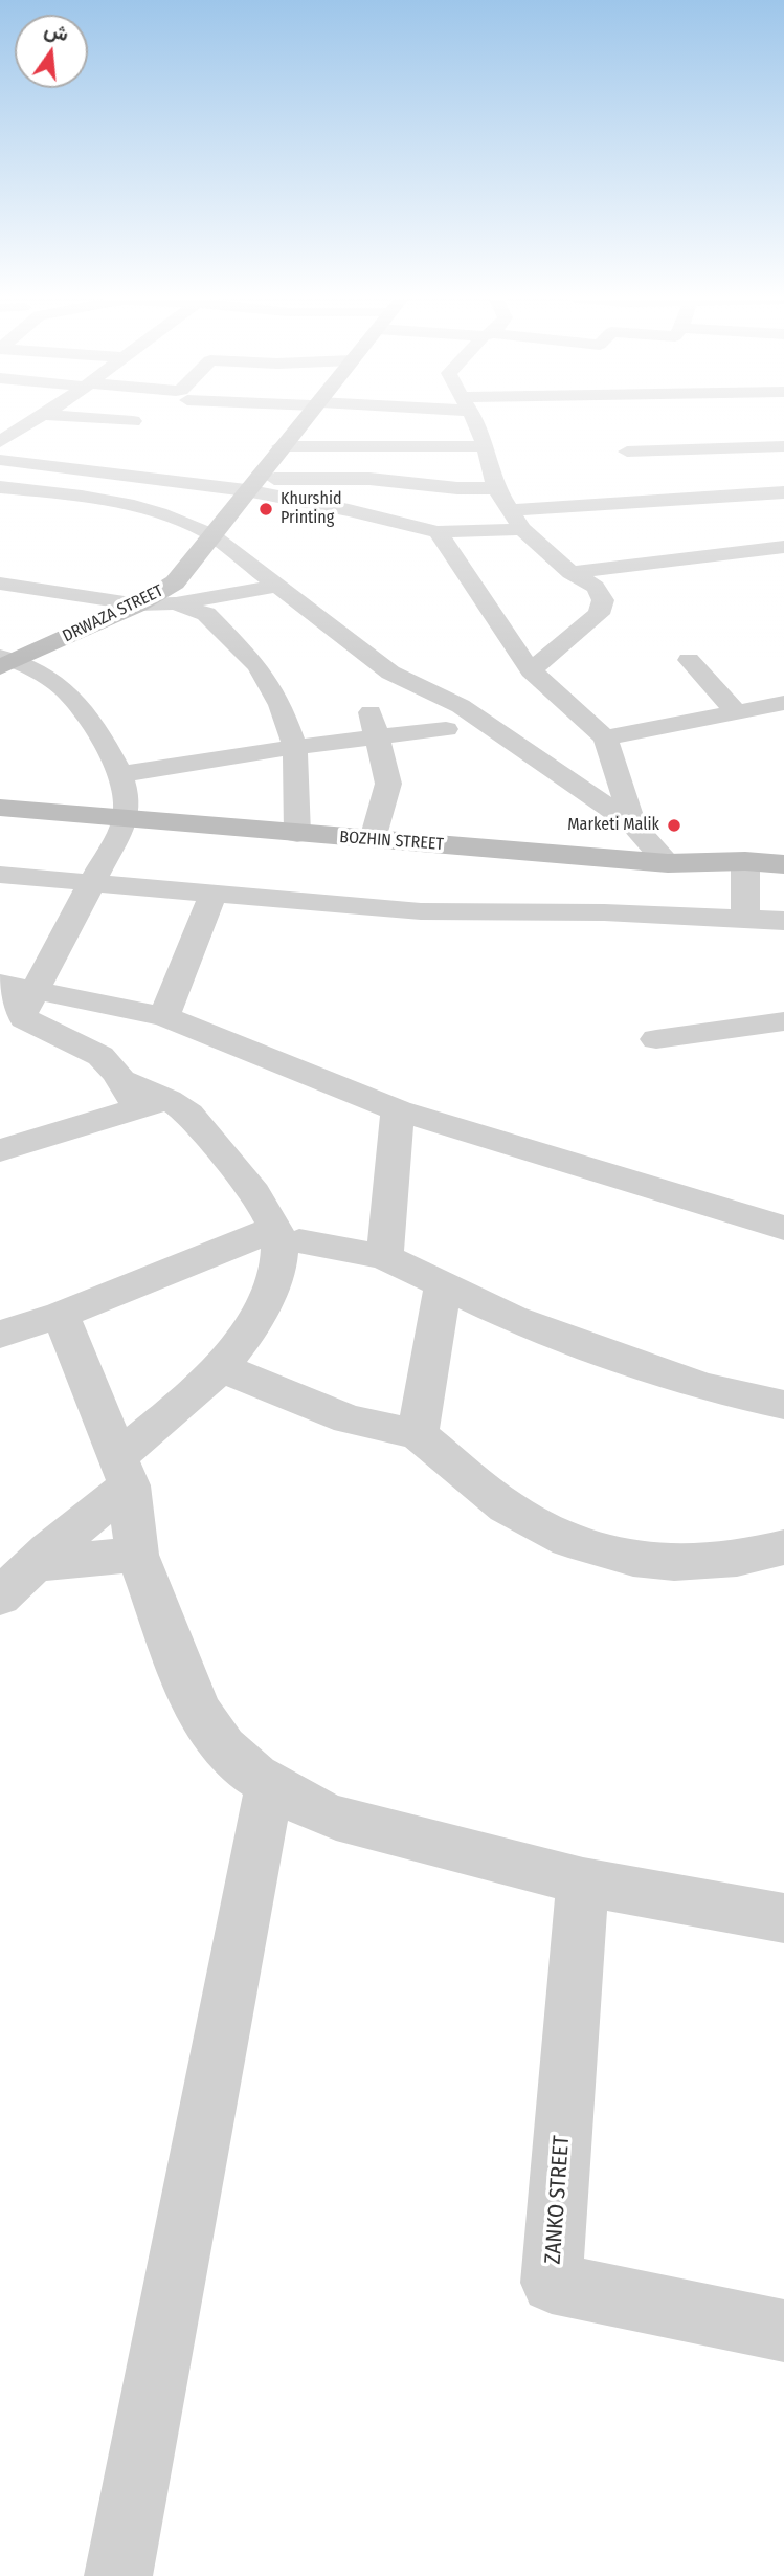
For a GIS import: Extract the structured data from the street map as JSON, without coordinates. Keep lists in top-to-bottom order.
{
  "streets": {
    "street": ["DRWAZA STREET", "BOZHIN STREET", "ZANKO STREET"]
  },
  "places": ["Khurshid Printing", "Marketi Malik"],
  "north": "top"
}
